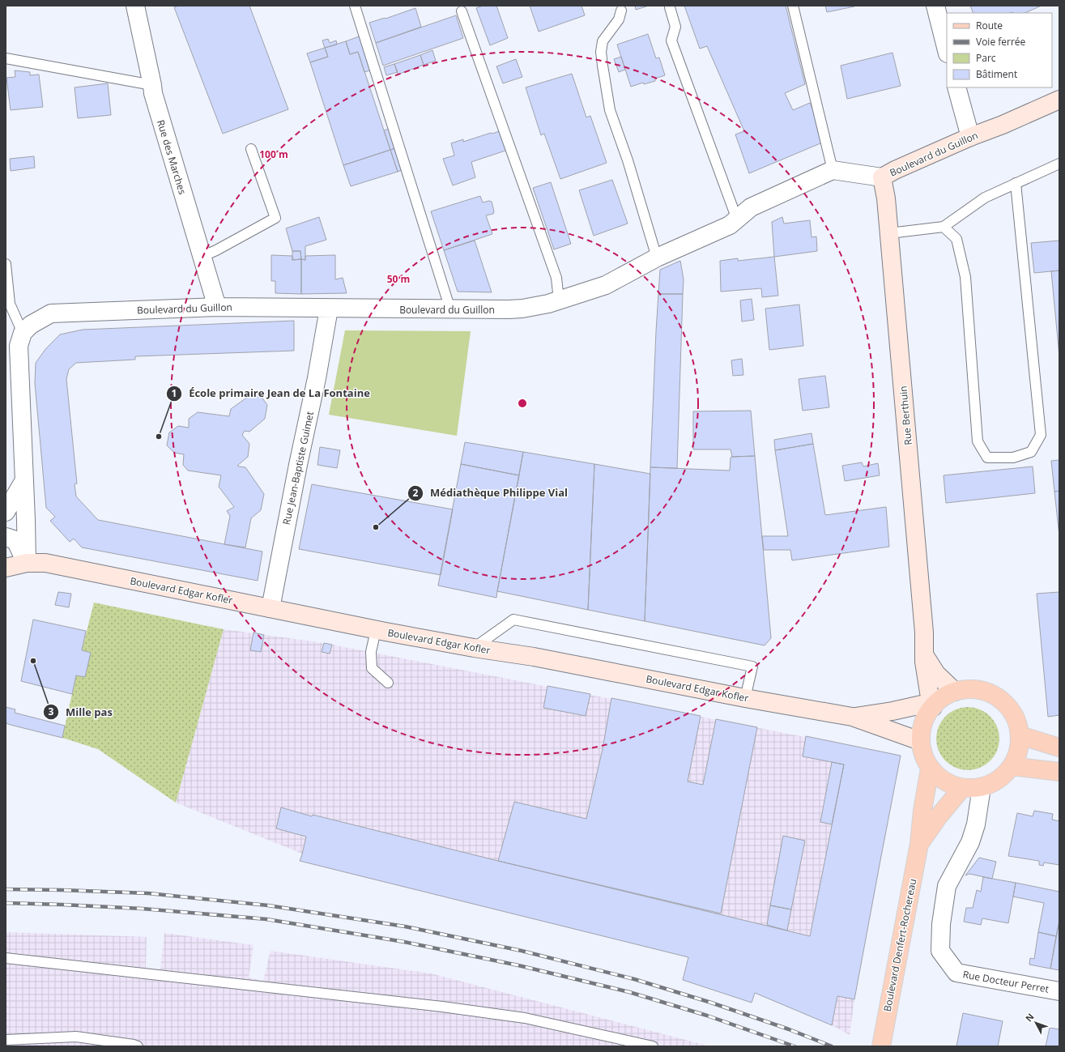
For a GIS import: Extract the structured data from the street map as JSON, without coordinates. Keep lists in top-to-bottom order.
{
  "streets": {
    "main road": ["Boulevard Denfert-Rochereau"],
    "street": [
      "Boulevard du Guillon",
      "Rue des Marches",
      "Rue Berthuin",
      "Rue Jean-Baptiste Guimet",
      "Boulevard Edgar Kofler",
      "Rue Docteur Perret"
    ]
  },
  "crossings": [
    ["Boulevard du Guillon", "Rue des Marches"],
    ["Boulevard du Guillon", "Rue Berthuin"],
    ["Boulevard du Guillon", "Rue Jean-Baptiste Guimet"],
    ["Rue Berthuin", "Boulevard Edgar Kofler"],
    ["Rue Berthuin", "Boulevard Denfert-Rochereau"],
    ["Rue Berthuin", "Rue Docteur Perret"],
    ["Rue Jean-Baptiste Guimet", "Boulevard Edgar Kofler"],
    ["Boulevard Edgar Kofler", "Boulevard Denfert-Rochereau"],
    ["Boulevard Edgar Kofler", "Rue Docteur Perret"],
    ["Boulevard Denfert-Rochereau", "Rue Docteur Perret"]
  ],
  "places": ["École primaire Jean de La Fontaine", "Médiathèque Philippe Vial", "Mille pas"],
  "legend": [
    "Route",
    "Voie ferrée",
    "Parc",
    "Bâtiment"
  ],
  "north": "top left",
  "rings": ["100 m", "50 m"]
}
